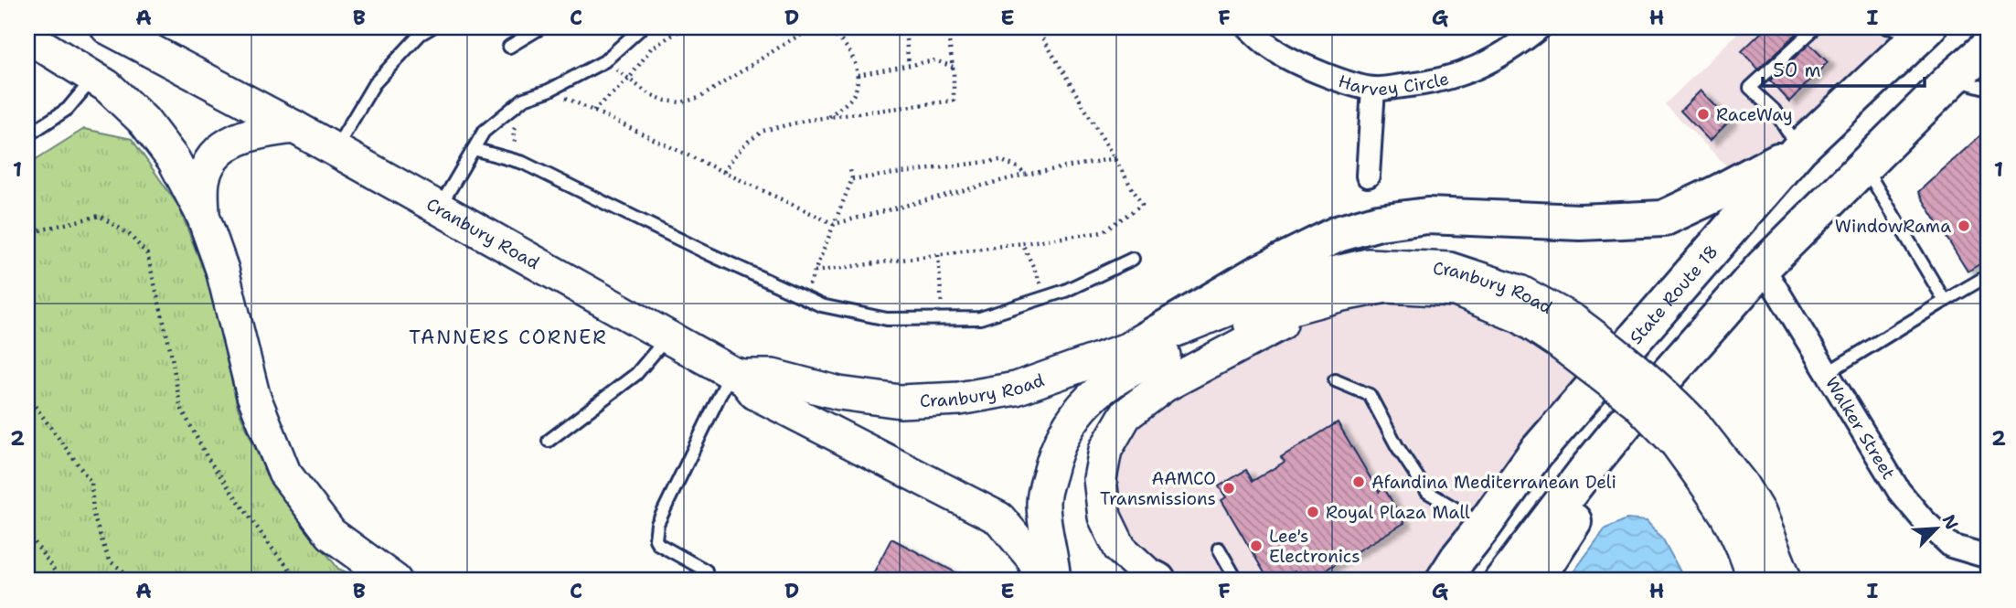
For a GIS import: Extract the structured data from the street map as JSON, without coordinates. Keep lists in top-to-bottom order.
{
  "streets": {
    "highway": ["State Route 18"],
    "main road": ["Cranbury Road"],
    "street": ["Harvey Circle", "Walker Street"]
  },
  "districts": ["TANNERS CORNER"],
  "places": [
    "RaceWay",
    "WindowRama",
    "Afandina Mediterranean Deli",
    "AAMCO Transmissions",
    "Royal Plaza Mall",
    "Lee's Electronics"
  ],
  "scale_bar": "50 m",
  "north": "top right",
  "grid": {
    "columns": [
      "A",
      "B",
      "C",
      "D",
      "E",
      "F",
      "G",
      "H",
      "I"
    ],
    "rows": ["1", "2"]
  }
}
